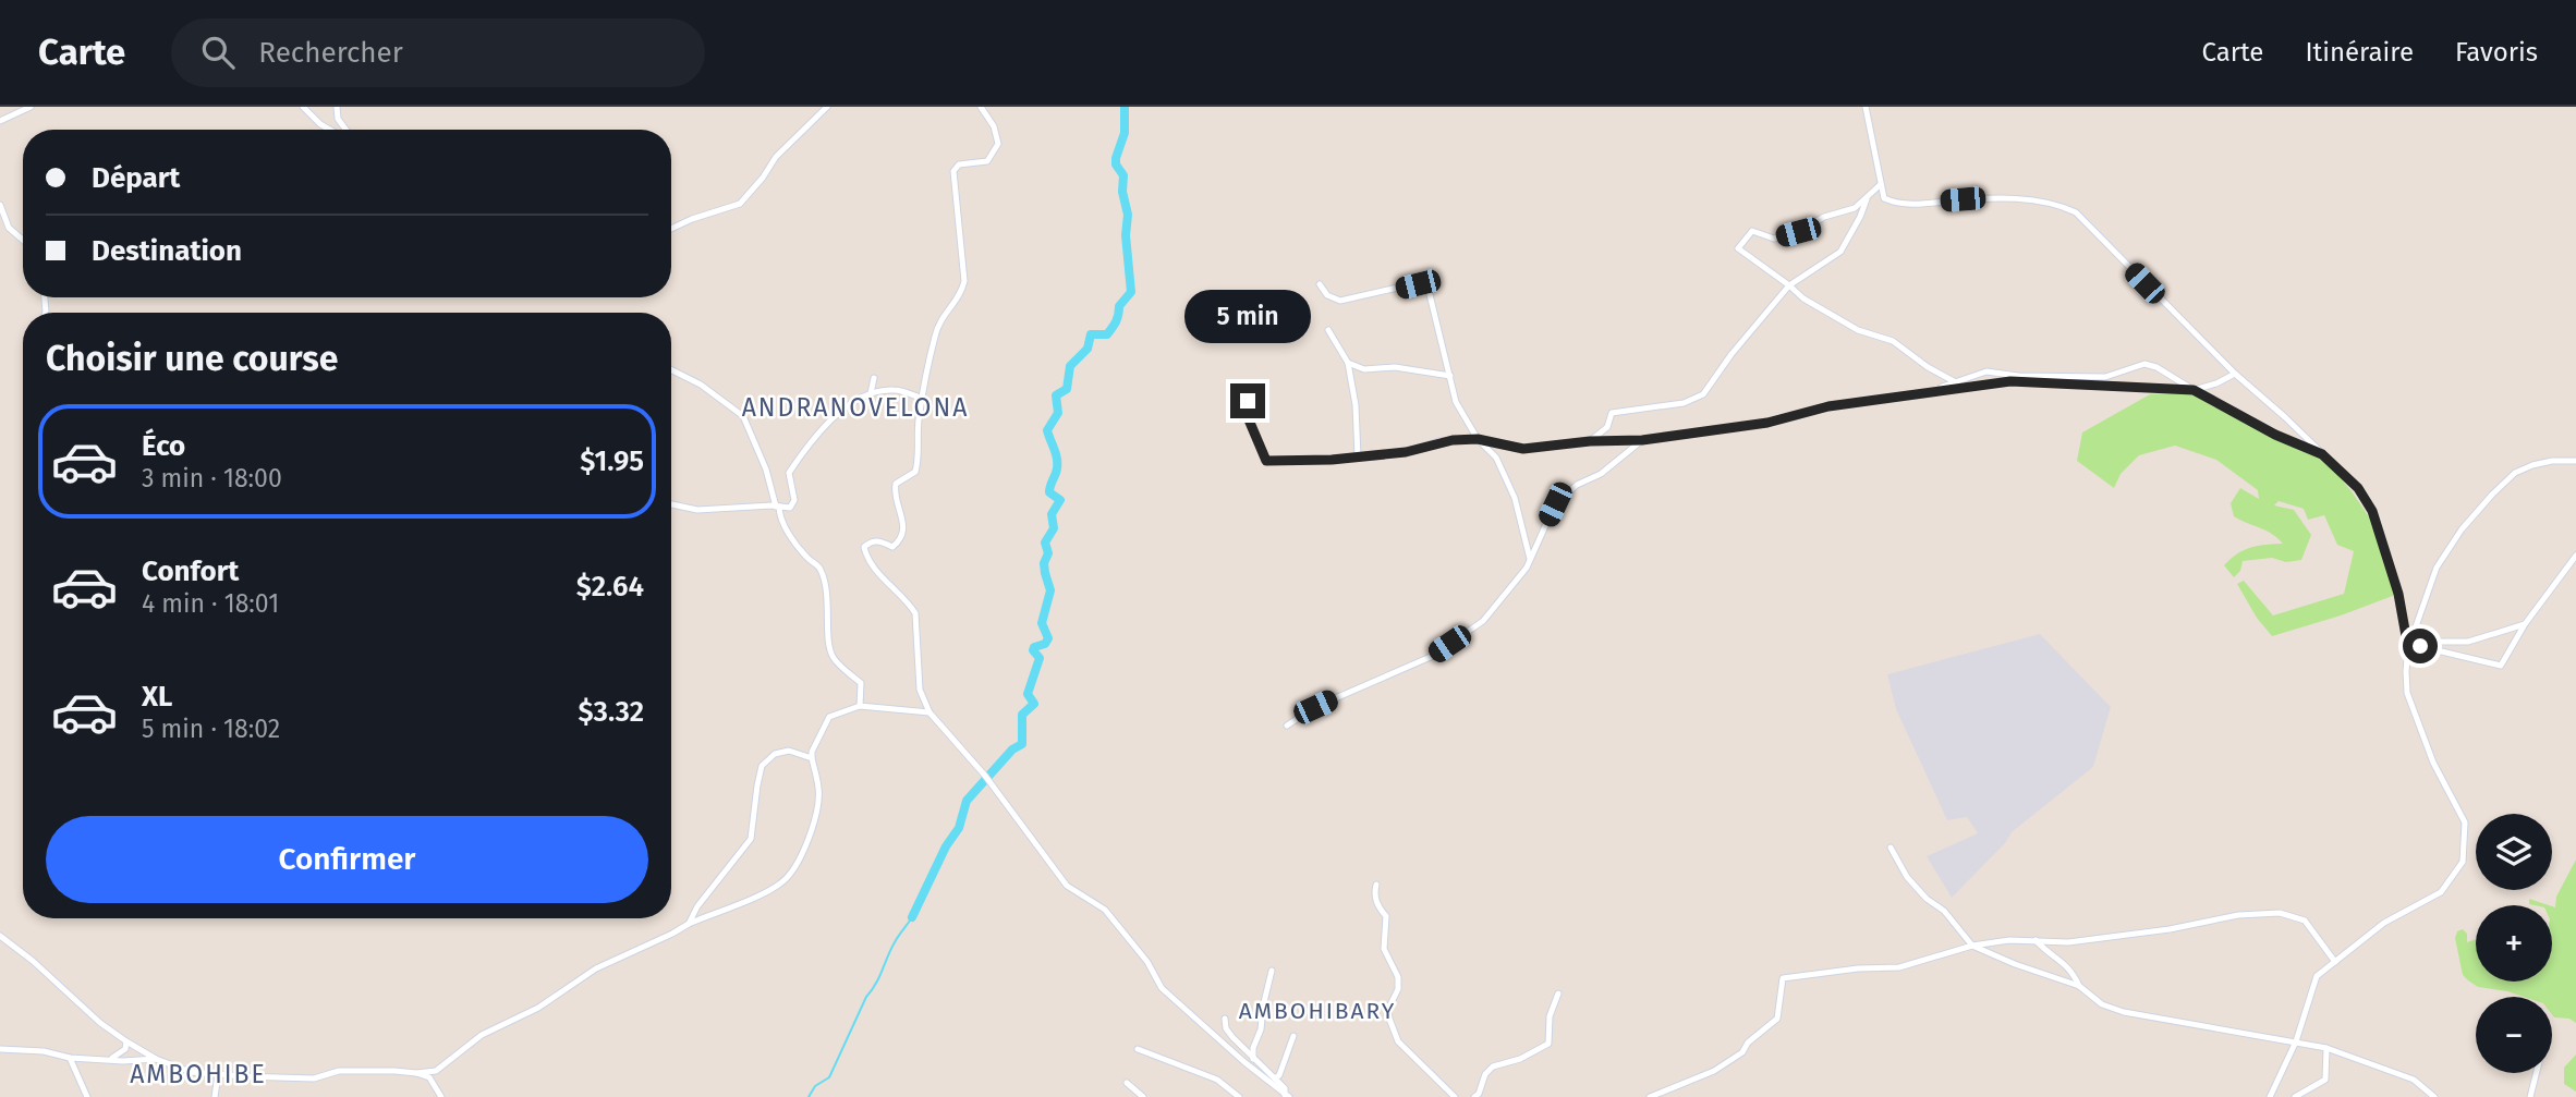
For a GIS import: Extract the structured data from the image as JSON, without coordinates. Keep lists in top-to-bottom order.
{
  "districts": ["ANDRANOVELONA", "AMBOHIBARY", "AMBOHIBE"],
  "page": {
    "header": "Carte",
    "search": "Rechercher",
    "nav": ["Carte", "Itinéraire", "Favoris"],
    "banner": ["Départ", "Destination"],
    "bubble": "5 min",
    "heading": "Choisir une course",
    "list": [
      {
        "name": "Éco",
        "note": "3 min · 18:00",
        "value": "$1.95"
      },
      {
        "name": "Confort",
        "note": "4 min · 18:01",
        "value": "$2.64"
      },
      {
        "name": "XL",
        "note": "5 min · 18:02",
        "value": "$3.32"
      }
    ],
    "buttons": "Confirmer",
    "map_buttons": ["+", "−"]
  }
}
